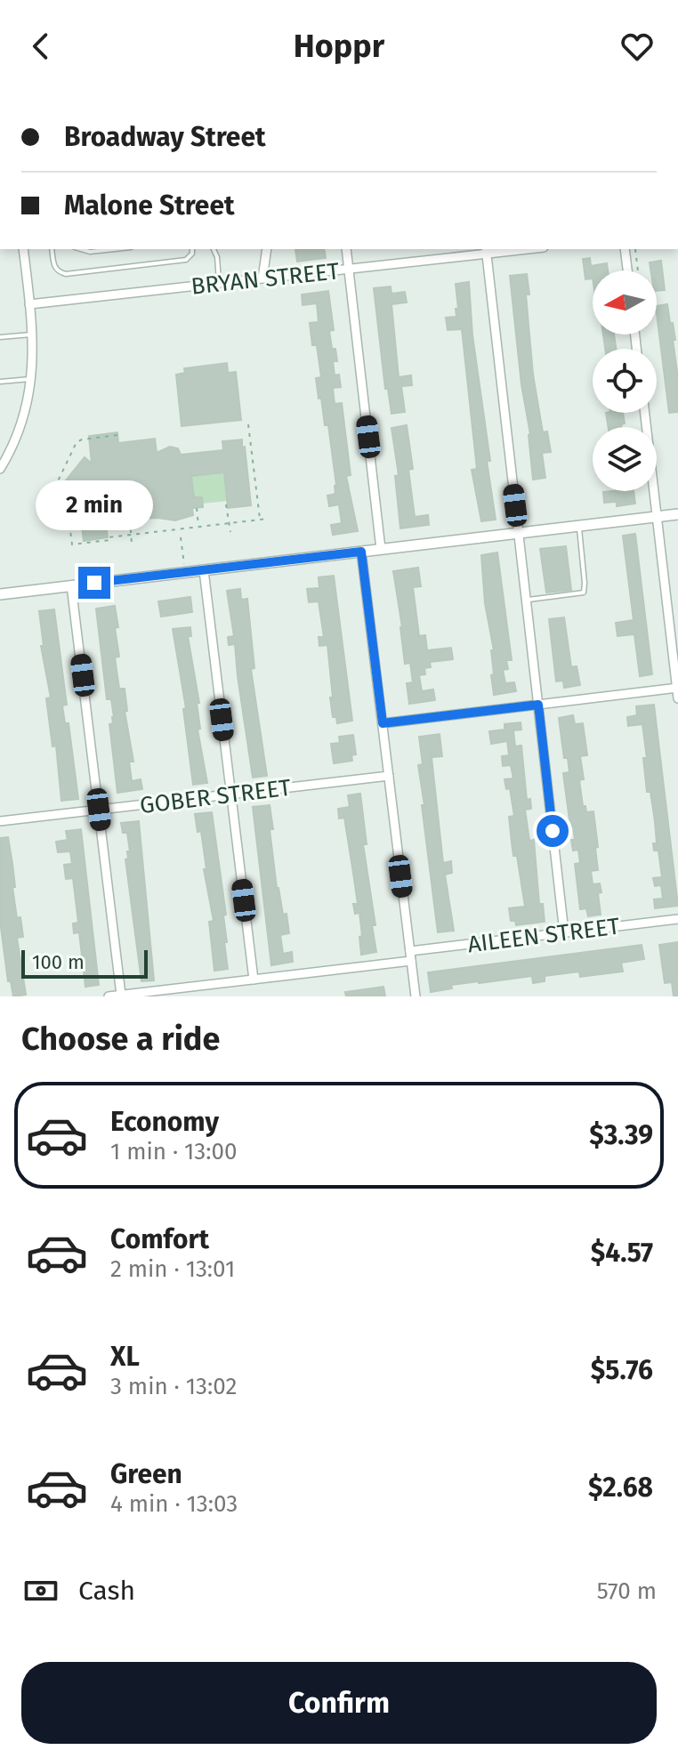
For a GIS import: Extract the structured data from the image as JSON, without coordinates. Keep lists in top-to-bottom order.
{
  "streets": {
    "street": ["BRYAN STREET", "GOBER STREET", "AILEEN STREET"]
  },
  "scale_bar": "100 m",
  "north": "left",
  "page": {
    "header": "Hoppr",
    "banner": ["Broadway Street", "Malone Street"],
    "bubble": "2 min",
    "scale": "100 m",
    "heading": "Choose a ride",
    "list": [
      {
        "name": "Economy",
        "note": "1 min · 13:00",
        "value": "$3.39"
      },
      {
        "name": "Comfort",
        "note": "2 min · 13:01",
        "value": "$4.57"
      },
      {
        "name": "XL",
        "note": "3 min · 13:02",
        "value": "$5.76"
      },
      {
        "name": "Green",
        "note": "4 min · 13:03",
        "value": "$2.68"
      }
    ],
    "pay": ["Cash", "570 m"],
    "buttons": "Confirm"
  }
}
